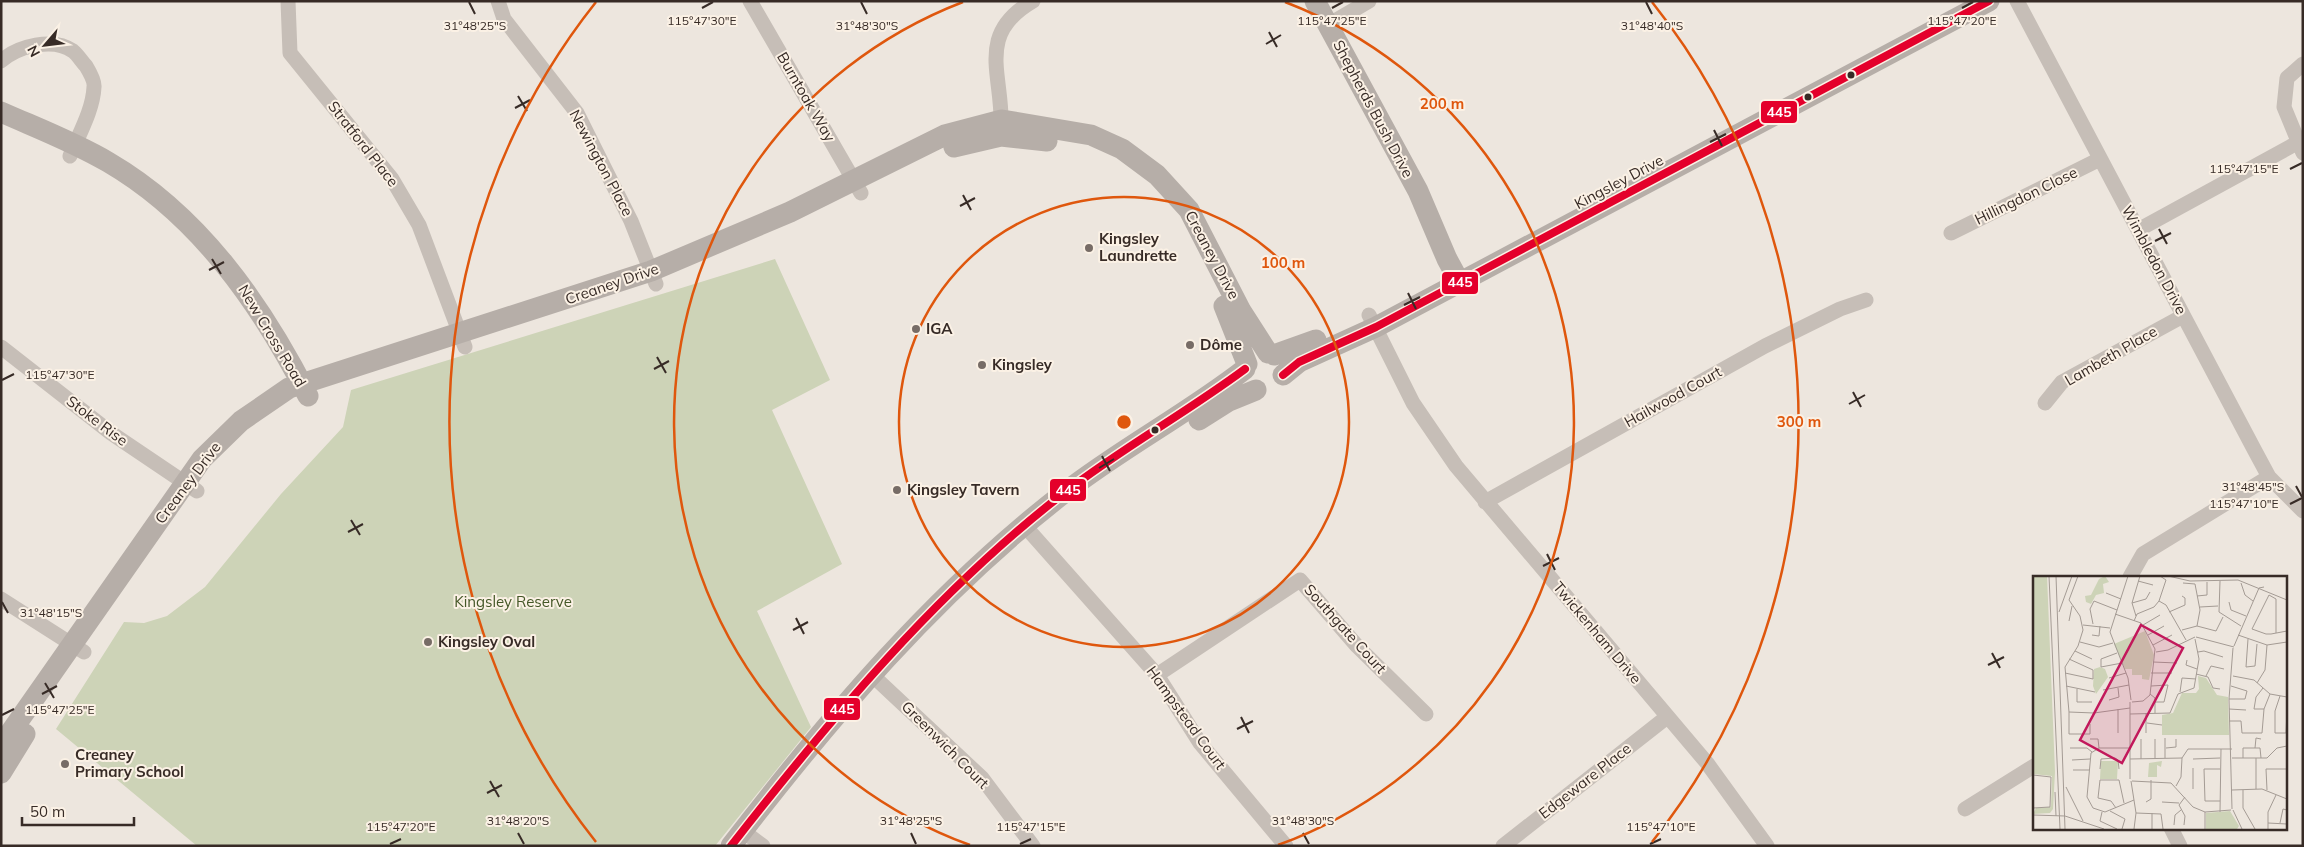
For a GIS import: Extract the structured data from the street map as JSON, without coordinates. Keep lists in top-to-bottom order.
{
  "streets": {
    "street": [
      "Burntoak Way",
      "Shepherds Bush Drive",
      "Stratford Place",
      "Newington Place",
      "Kingsley Drive",
      "Hillingdon Close",
      "Creaney Drive",
      "Wimbledon Drive",
      "New Cross Road",
      "Lambeth Place",
      "Hailwood Court",
      "Stoke Rise",
      "Southgate Court",
      "Twickenham Drive",
      "Hampstead Court",
      "Greenwich Court",
      "Edgeware Place"
    ]
  },
  "crossings": [
    ["Burntoak Way", "Creaney Drive"],
    ["Shepherds Bush Drive", "Kingsley Drive"],
    ["Stratford Place", "Creaney Drive"],
    ["Newington Place", "Creaney Drive"],
    ["Kingsley Drive", "Creaney Drive"],
    ["Kingsley Drive", "Twickenham Drive"],
    ["Hillingdon Close", "Wimbledon Drive"],
    ["Creaney Drive", "New Cross Road"],
    ["Creaney Drive", "Stoke Rise"],
    ["Wimbledon Drive", "Lambeth Place"],
    ["Hailwood Court", "Twickenham Drive"],
    ["Southgate Court", "Hampstead Court"],
    ["Twickenham Drive", "Edgeware Place"]
  ],
  "parks": ["Kingsley Reserve"],
  "places": [
    "Kingsley Laundrette",
    "IGA",
    "Dôme",
    "Kingsley",
    "Kingsley Tavern",
    "Kingsley Oval",
    "Creaney Primary School"
  ],
  "lines": ["transit line 445"],
  "scale_bar": "50 m",
  "north": "bottom left",
  "coordinates": [
    "115°47'30\"E",
    "115°47'25\"E",
    "115°47'20\"E",
    "31°48'25\"S",
    "31°48'30\"S",
    "31°48'40\"S",
    "115°47'15\"E",
    "31°48'45\"S",
    "115°47'10\"E",
    "31°48'15\"S",
    "31°48'20\"S"
  ],
  "rings": ["200 m", "100 m", "300 m"]
}
